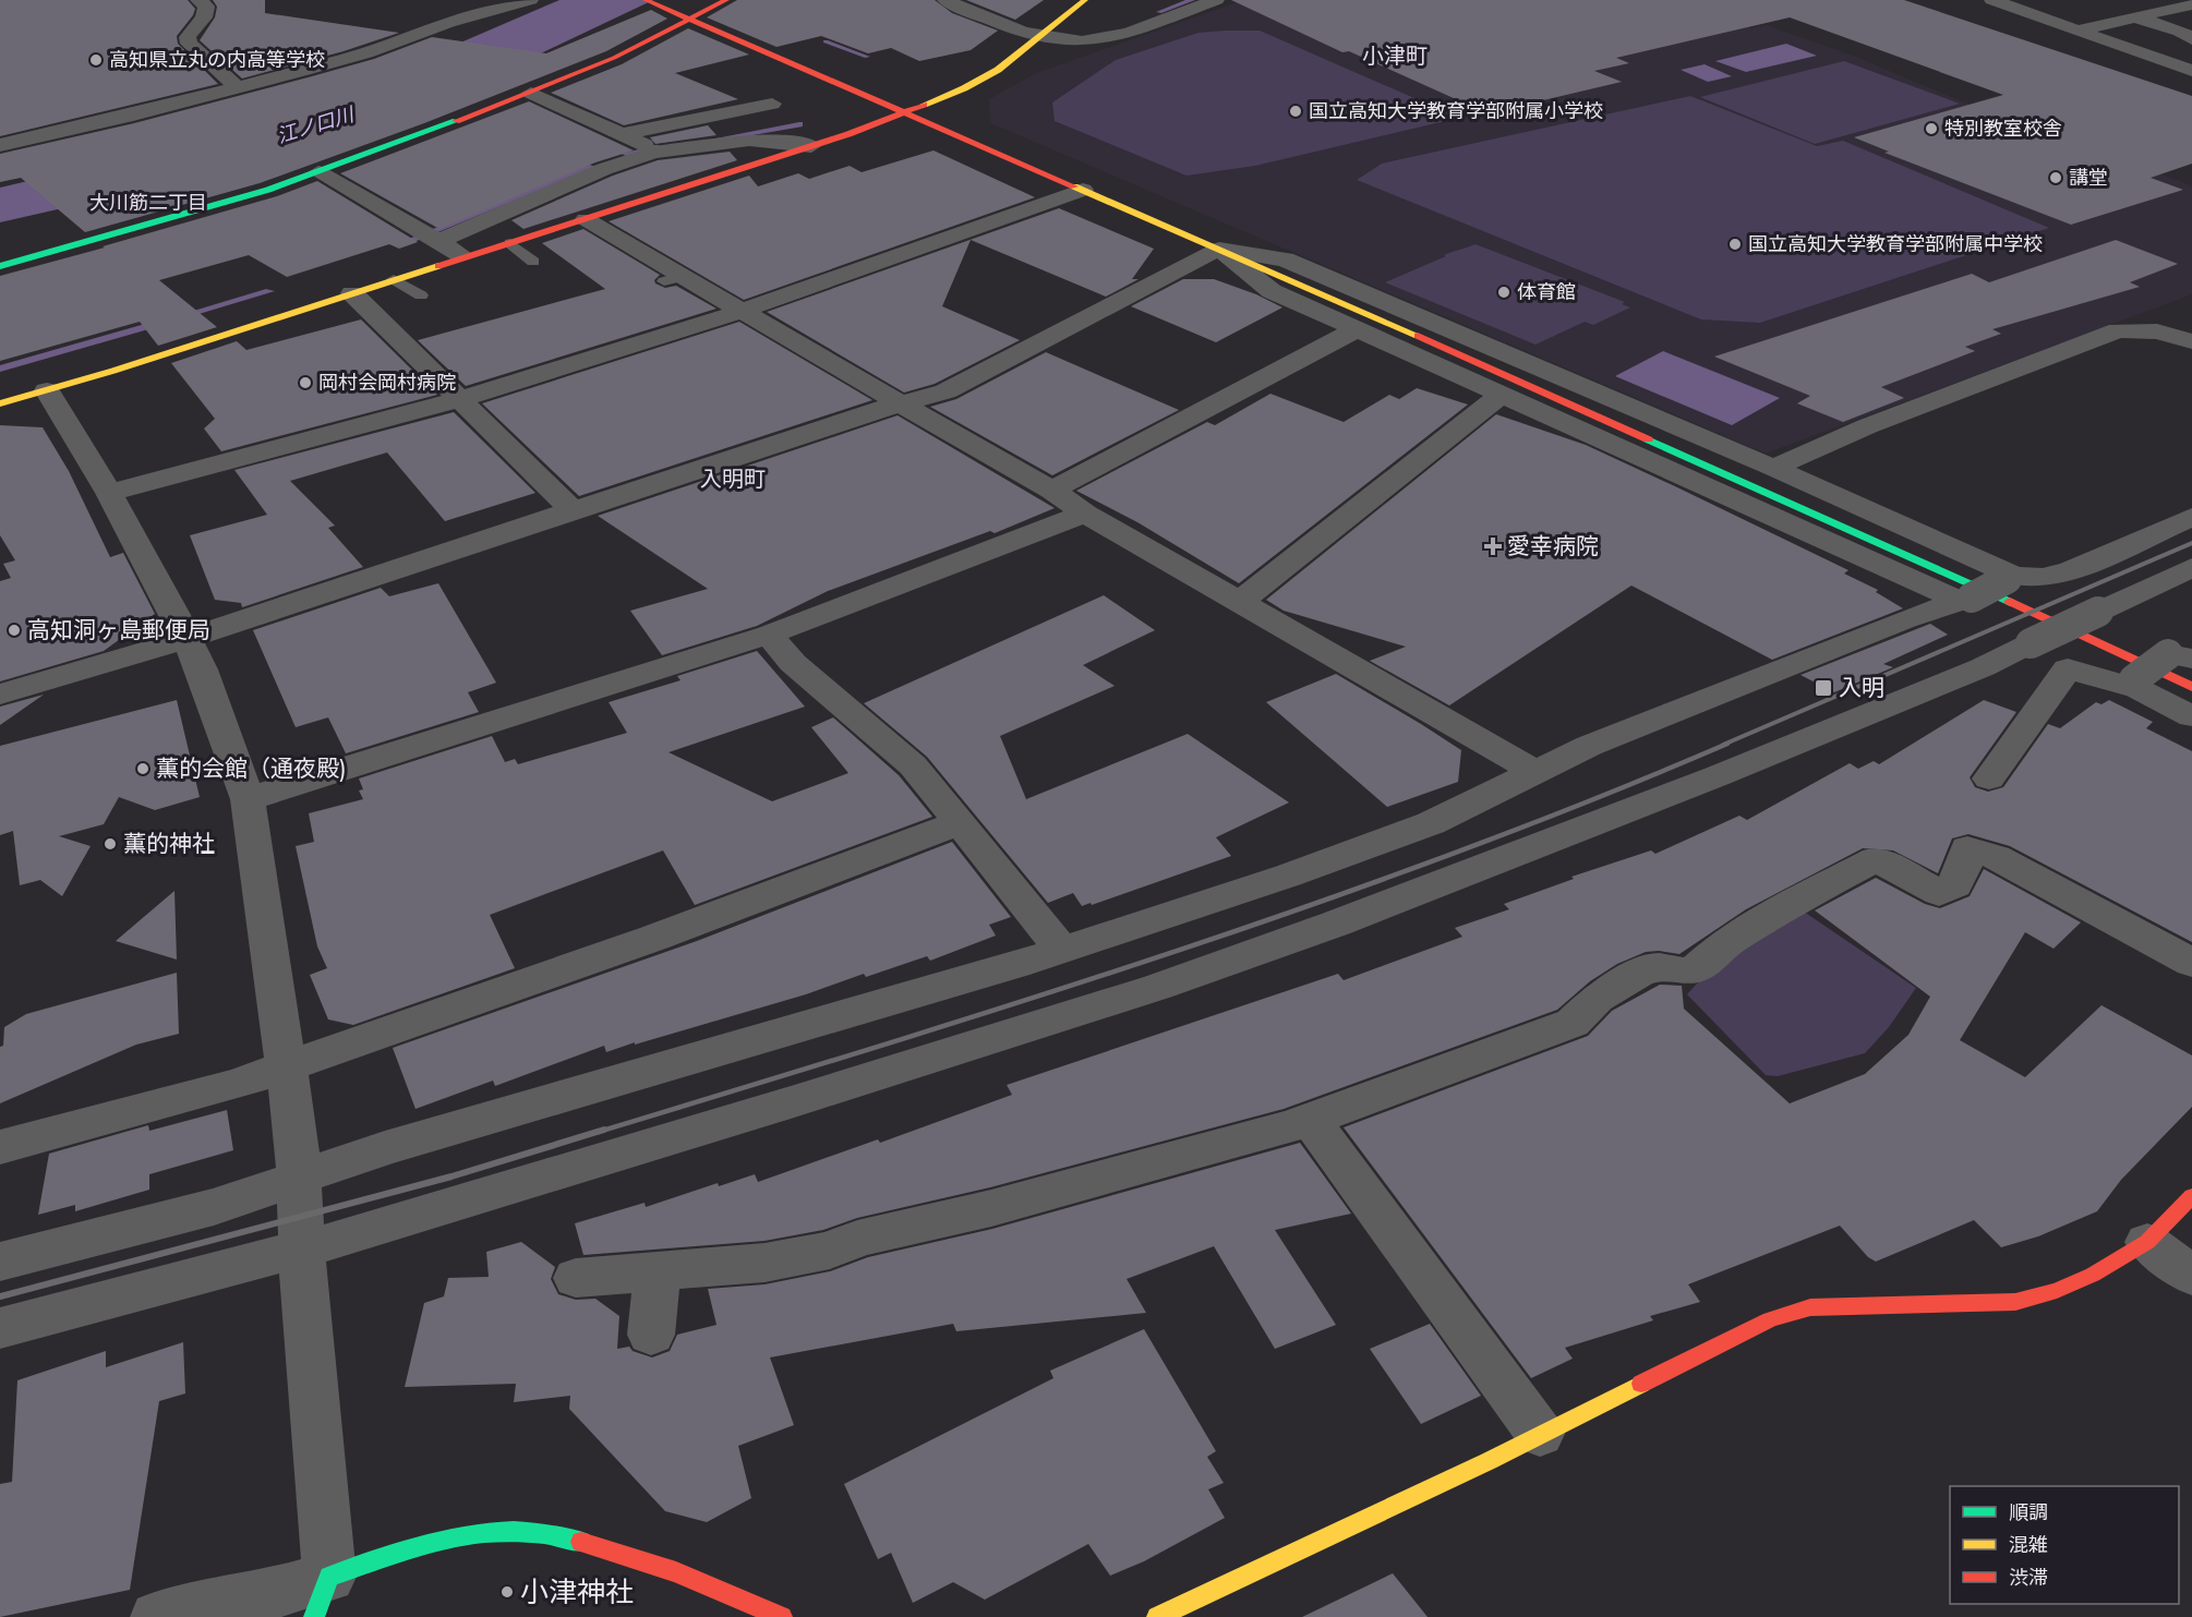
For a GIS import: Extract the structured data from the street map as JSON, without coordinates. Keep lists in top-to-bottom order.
{
  "districts": ["小津町", "大川筋二丁目", "入明町"],
  "water": ["江ノ口川"],
  "places": {
    "other": [
      "高知県立丸の内高等学校",
      "国立高知大学教育学部附属小学校",
      "特別教室校舎",
      "講堂",
      "国立高知大学教育学部附属中学校",
      "体育館",
      "岡村会岡村病院",
      "高知洞ヶ島郵便局",
      "薫的会館（通夜殿)",
      "薫的神社",
      "小津神社"
    ],
    "health": ["愛幸病院"],
    "transit": ["入明"]
  },
  "legend": ["順調", "混雑", "渋滞"]
}
